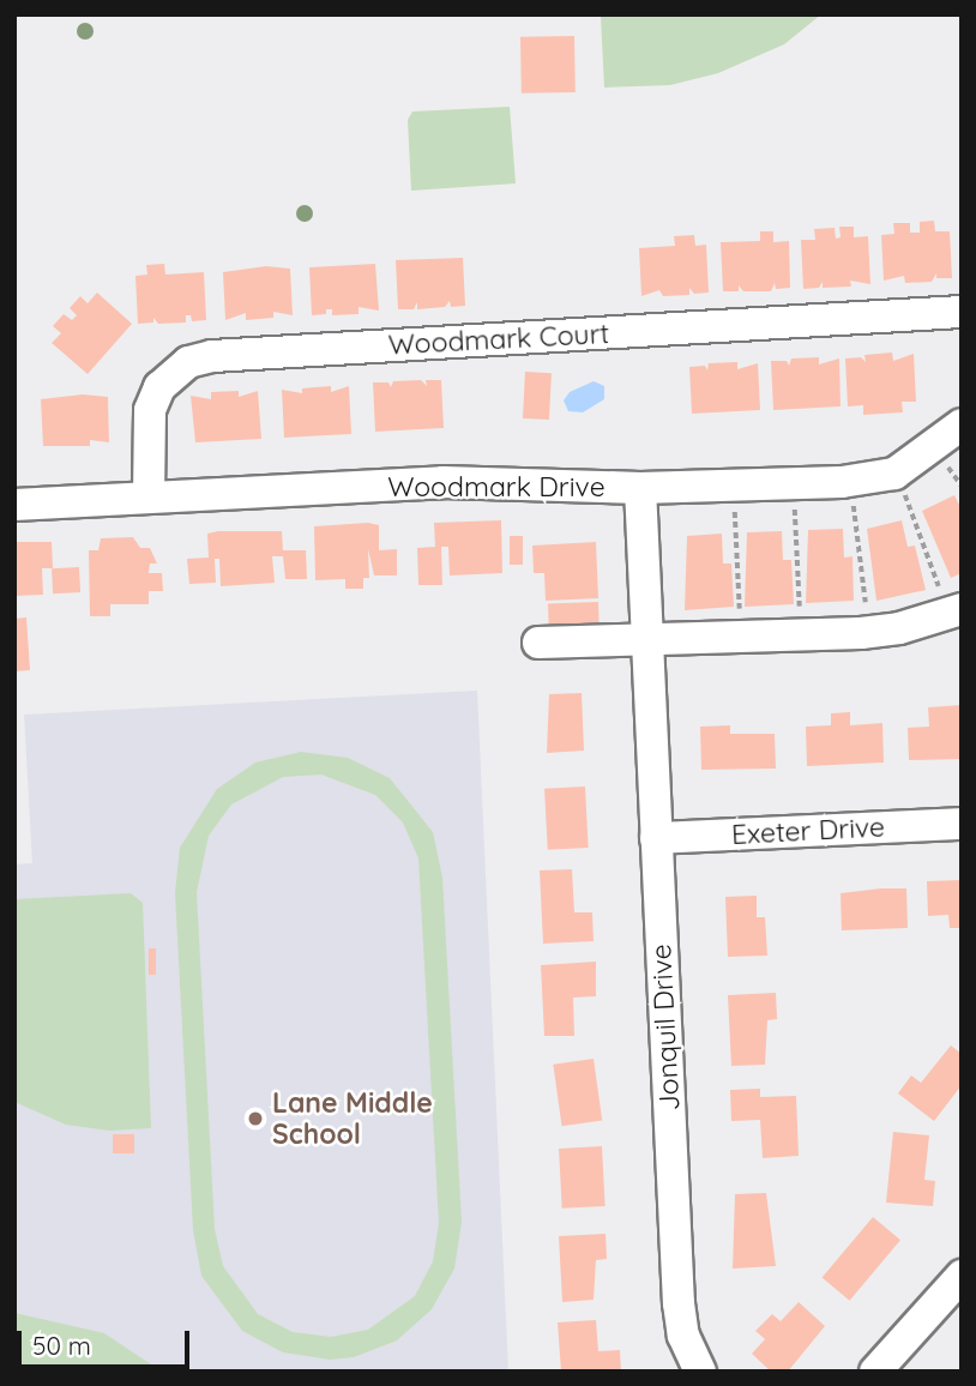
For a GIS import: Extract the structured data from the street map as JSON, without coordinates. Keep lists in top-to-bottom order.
{
  "streets": {
    "street": [
      "Woodmark Court",
      "Woodmark Drive",
      "Exeter Drive",
      "Jonquil Drive"
    ]
  },
  "crossings": [
    ["Woodmark Court", "Woodmark Drive"],
    ["Woodmark Drive", "Jonquil Drive"],
    ["Exeter Drive", "Jonquil Drive"]
  ],
  "places": ["Lane Middle School"],
  "scale_bar": "50 m"
}
